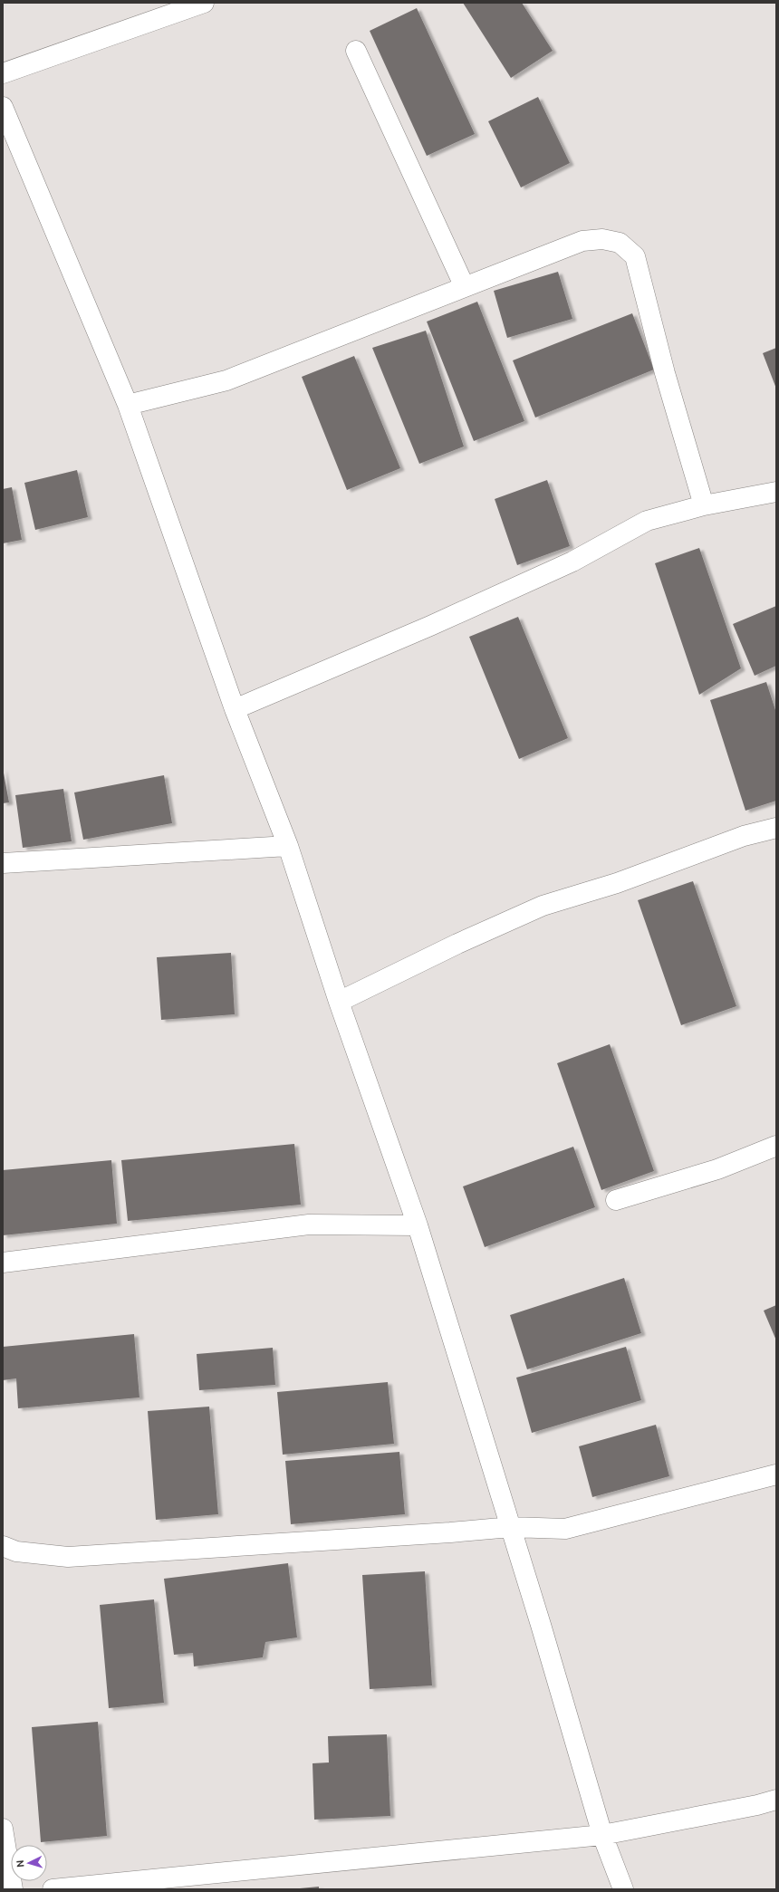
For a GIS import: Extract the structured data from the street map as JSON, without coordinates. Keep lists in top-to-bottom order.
{
  "north": "left"
}
